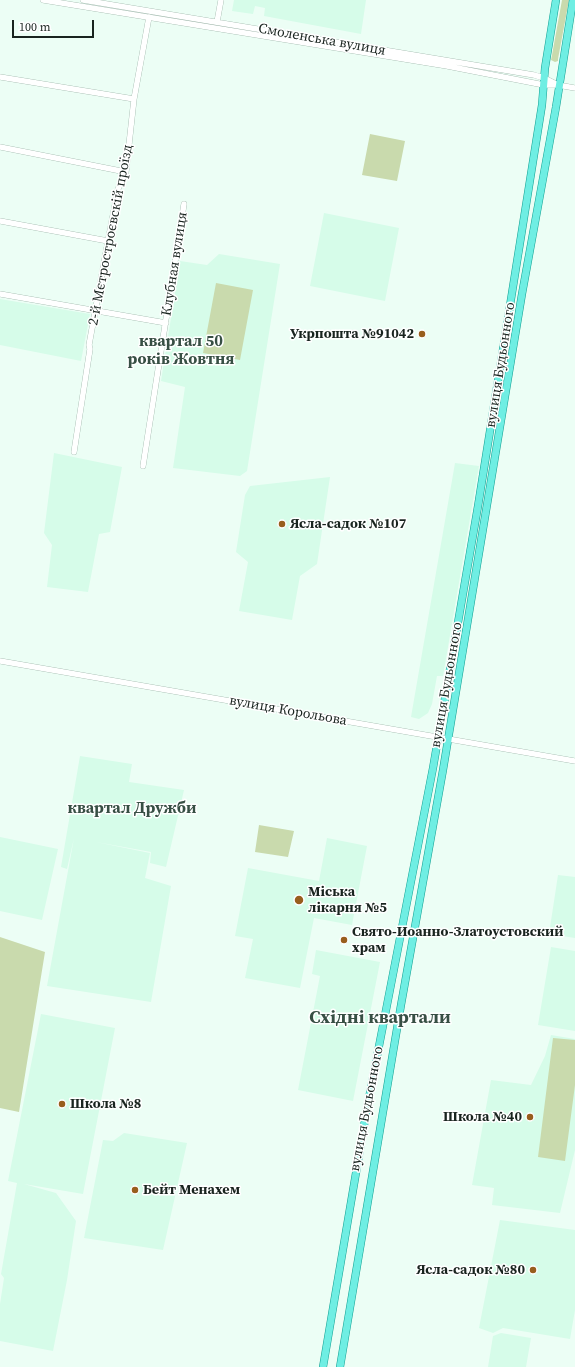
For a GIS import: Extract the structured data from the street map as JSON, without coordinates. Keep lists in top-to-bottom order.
{
  "streets": {
    "main road": ["вулиця Будьонного"],
    "street": [
      "Смоленська вулиця",
      "2-й Мєтростроєвскій проїзд",
      "Клубная вулиця",
      "вулиця Корольова"
    ]
  },
  "crossings": [
    ["Смоленська вулиця", "2-й Мєтростроєвскій проїзд"],
    ["Смоленська вулиця", "вулиця Будьонного"],
    ["вулиця Будьонного", "вулиця Корольова"]
  ],
  "districts": ["квартал 50 років Жовтня", "квартал Дружби", "Східні квартали"],
  "places": [
    "Укрпошта №91042",
    "Ясла-садок №107",
    "Міська лікарня №5",
    "Свято-Иоанно-Златоустовский храм",
    "Школа №8",
    "Школа №40",
    "Бейт Менахем",
    "Ясла-садок №80"
  ],
  "scale_bar": "100 m"
}
